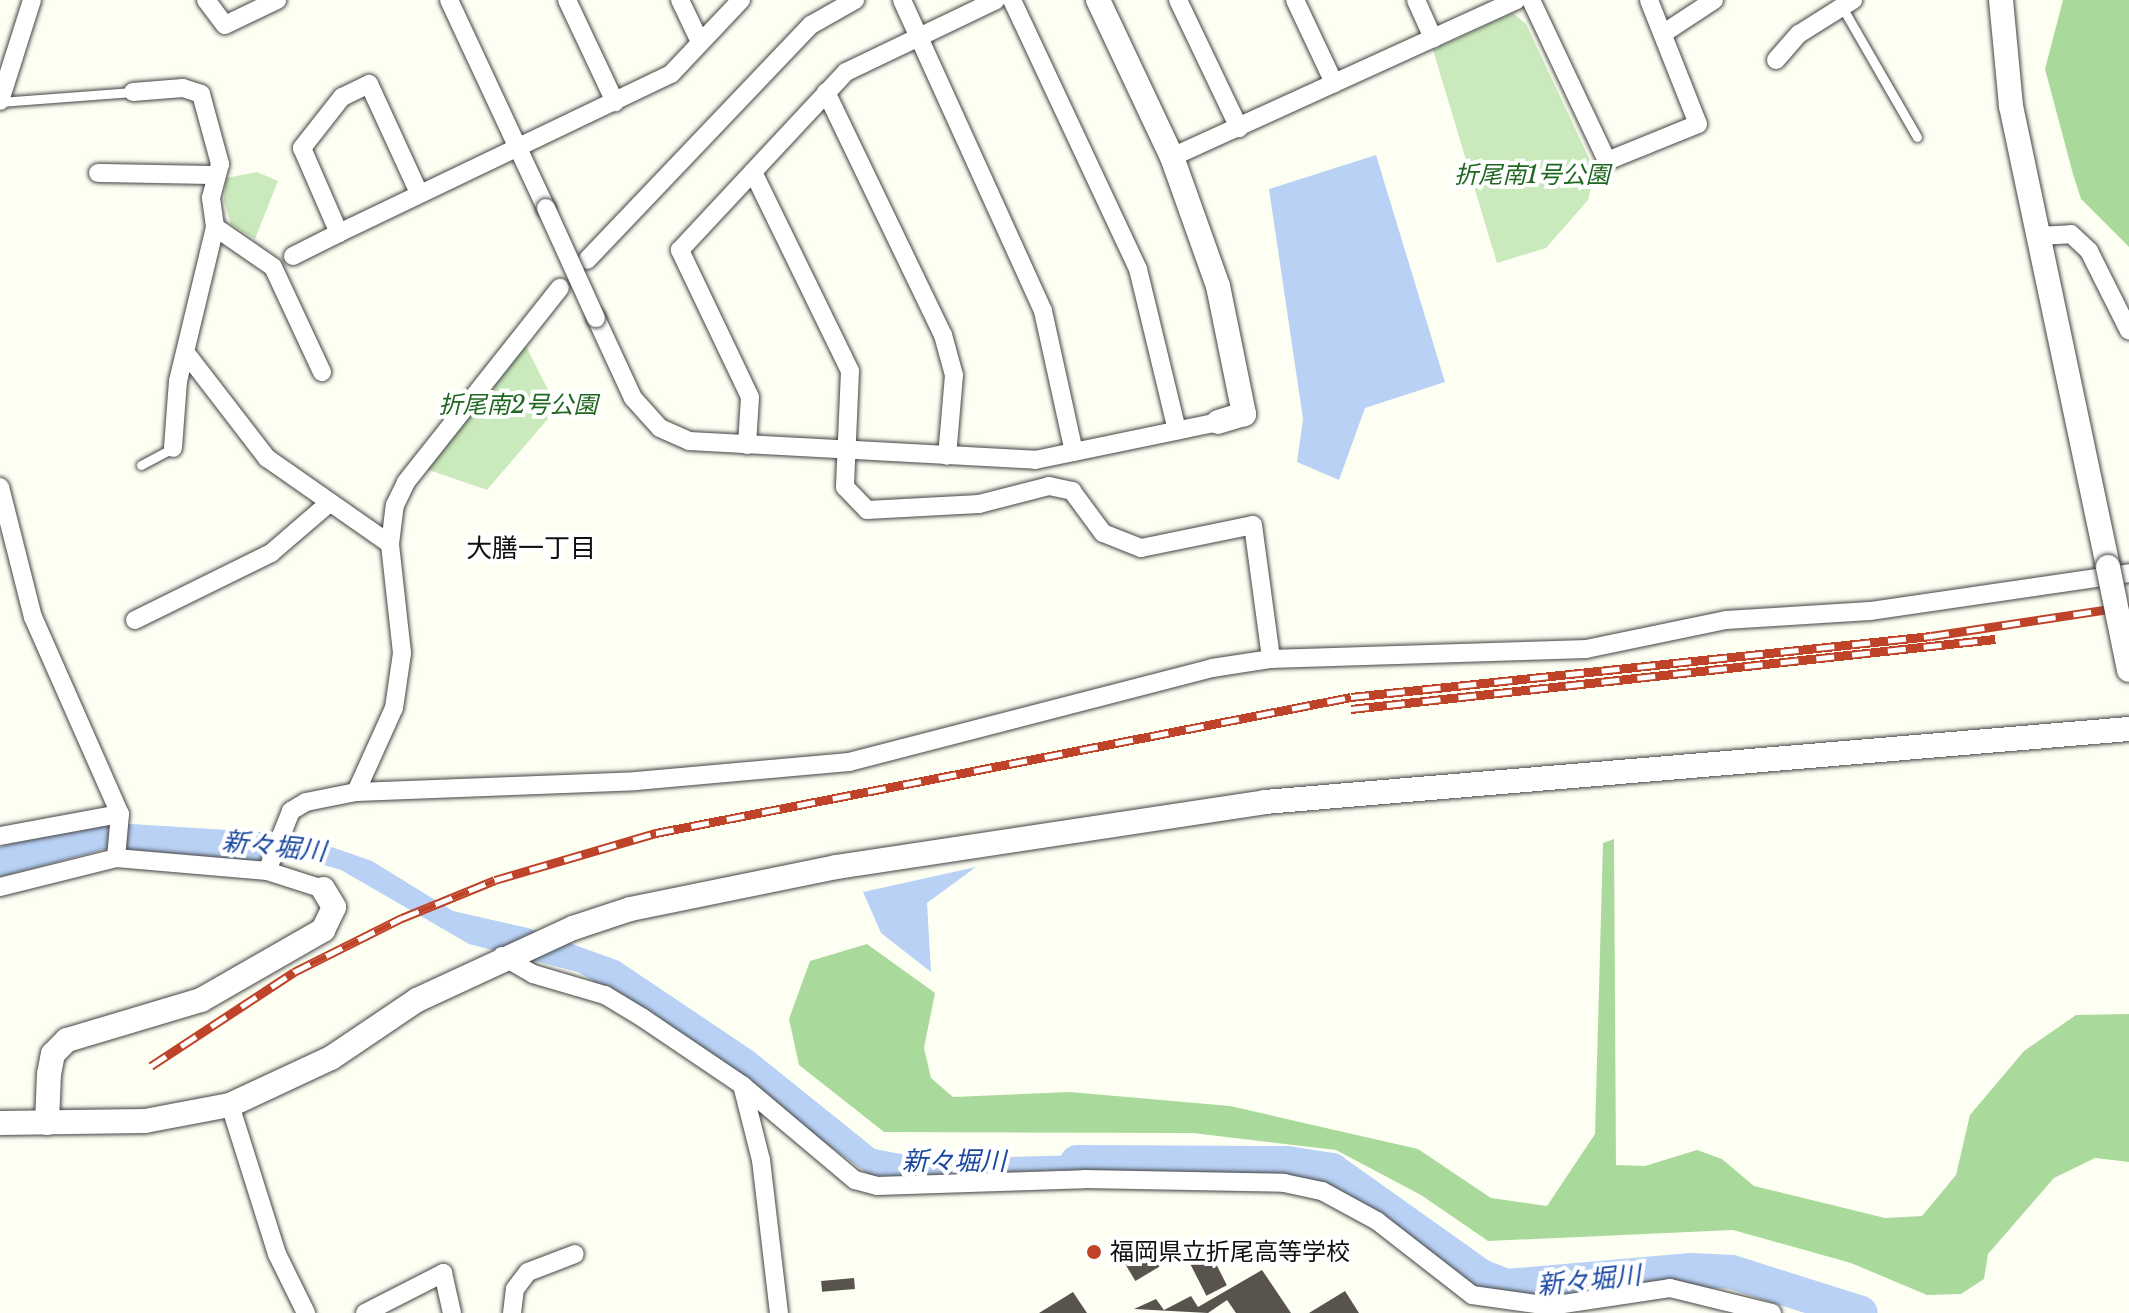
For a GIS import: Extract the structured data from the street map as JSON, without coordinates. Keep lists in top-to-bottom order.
{
  "districts": ["大膳一丁目"],
  "water": ["新々堀川"],
  "parks": ["折尾南1号公園", "折尾南2号公園"],
  "places": ["福岡県立折尾高等学校"]
}
